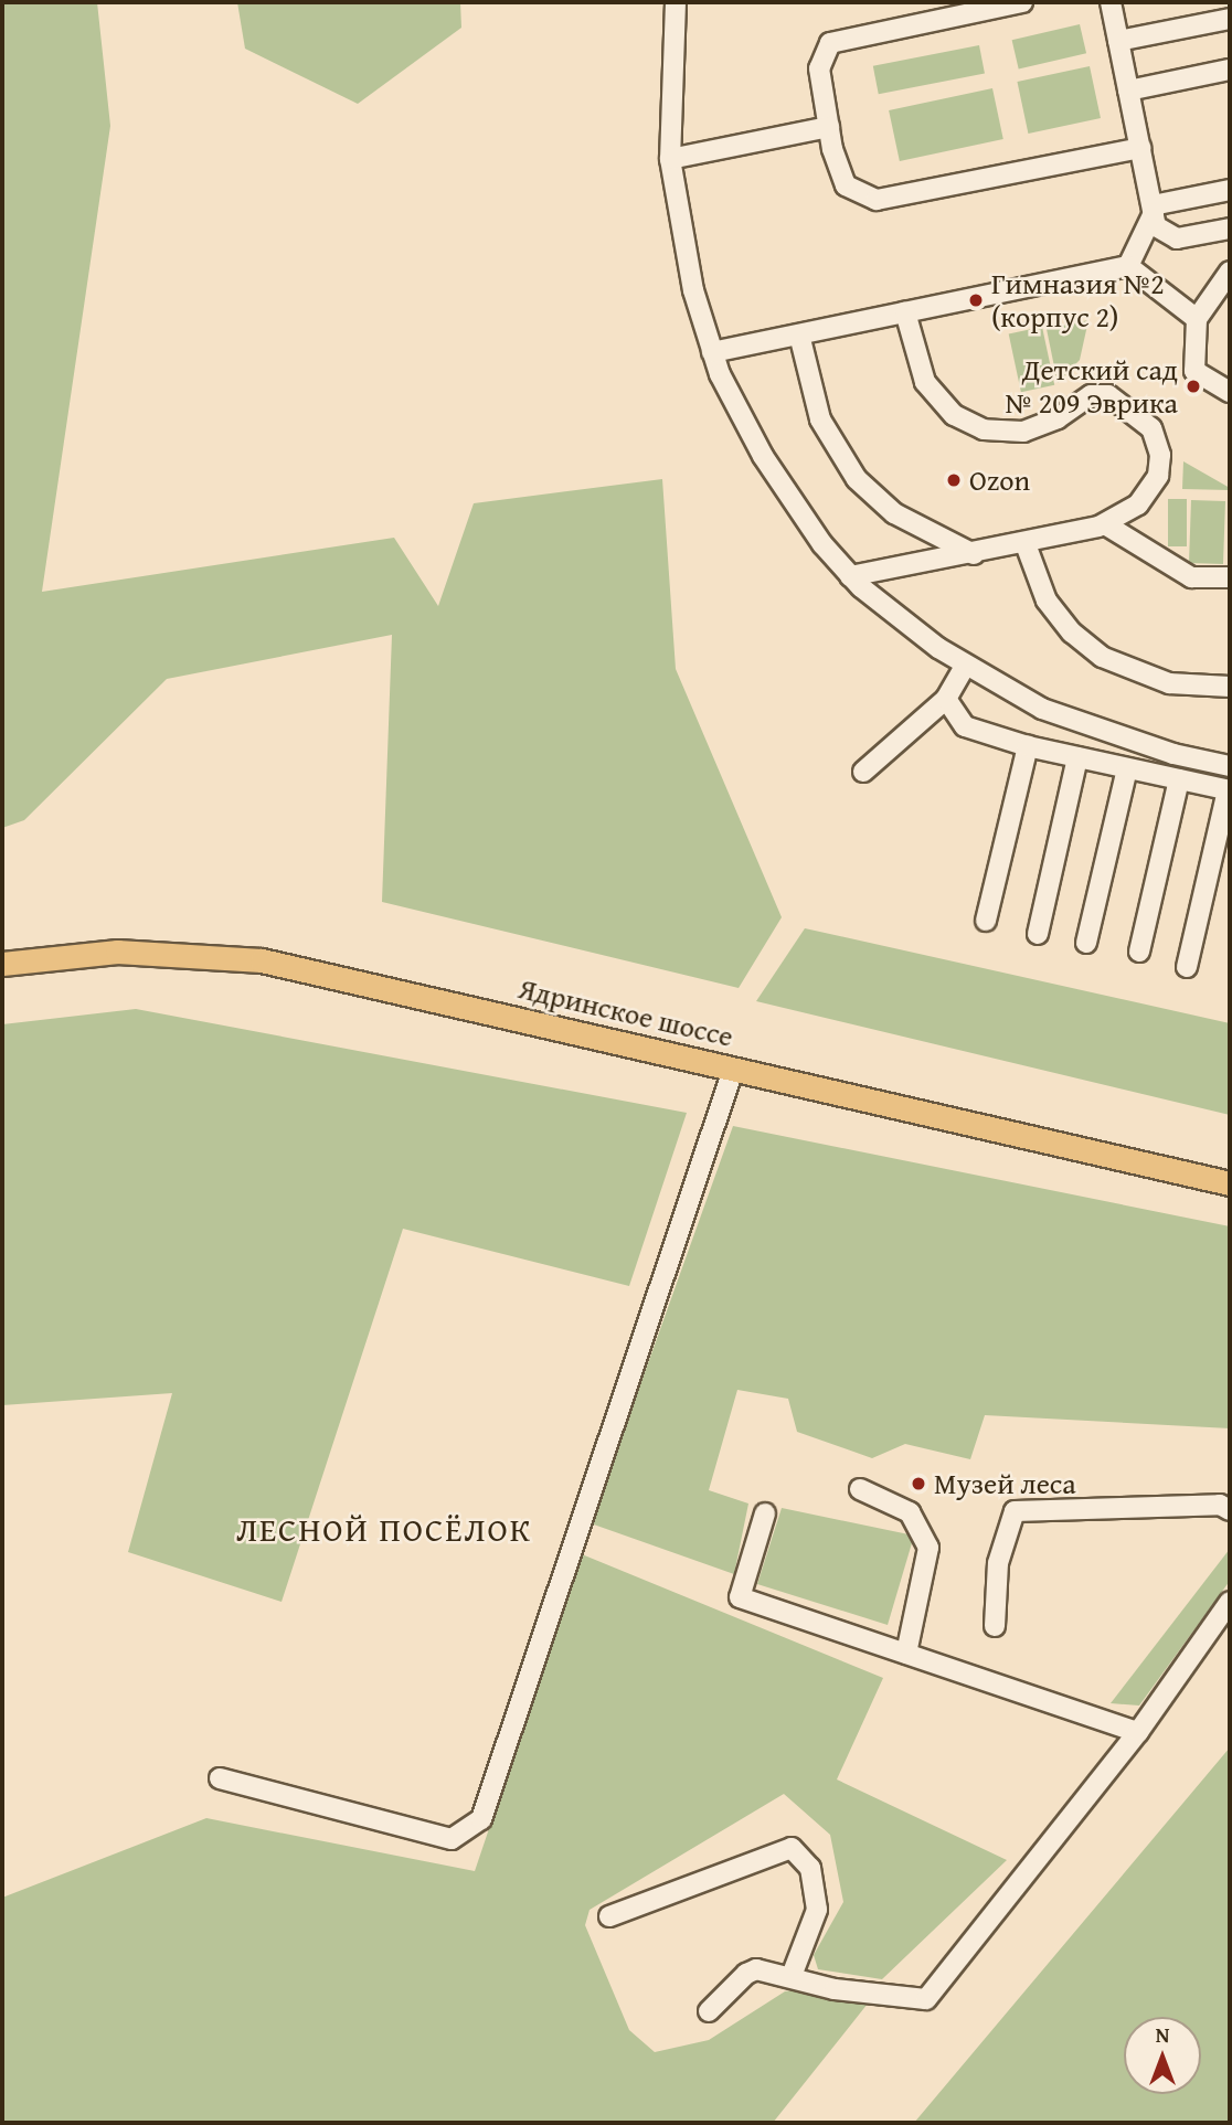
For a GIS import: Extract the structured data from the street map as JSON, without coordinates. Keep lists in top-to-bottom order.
{
  "streets": {
    "main road": ["Ядринское шоссе"]
  },
  "districts": ["ЛЕСНОЙ ПОСЁЛОК"],
  "places": [
    "Гимназия №2 (корпус 2)",
    "Детский сад № 209 Эврика",
    "Ozon",
    "Музей леса"
  ],
  "north": "top"
}
